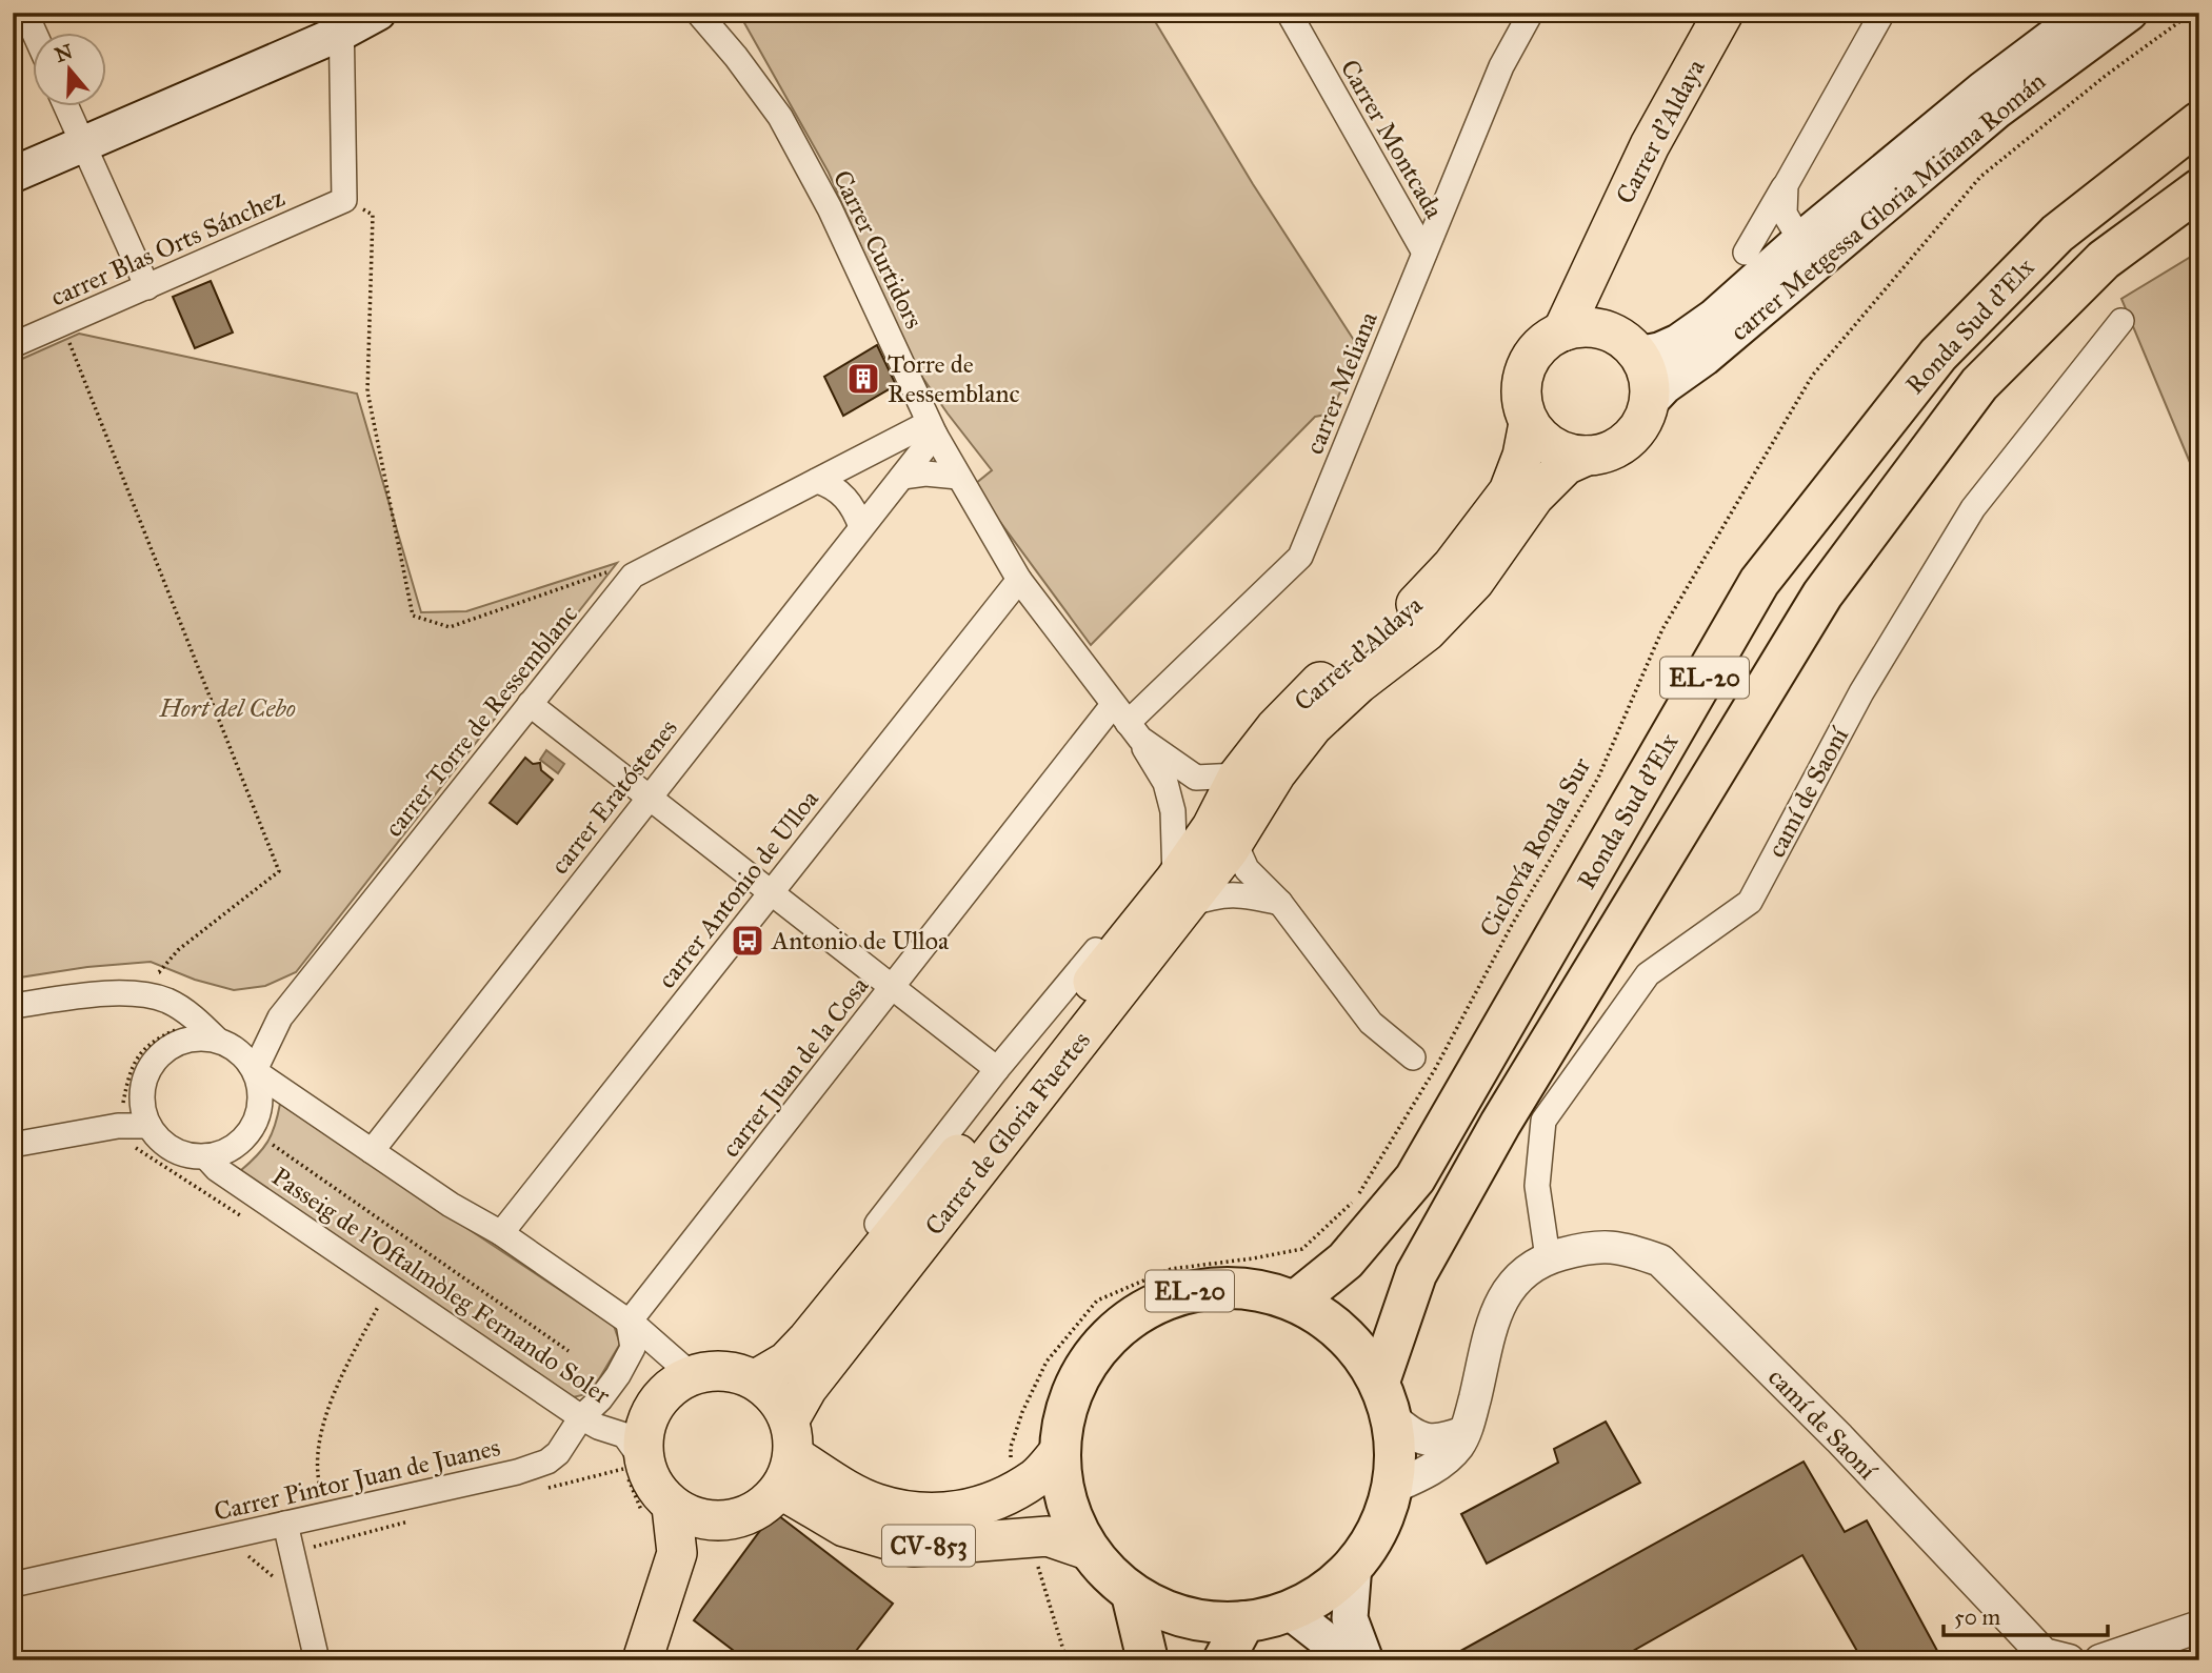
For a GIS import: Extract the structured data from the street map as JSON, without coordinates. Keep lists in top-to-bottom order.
{
  "streets": {
    "highway": ["Ronda Sud d'Elx", "EL-20"],
    "main road": [
      "Carrer d'Aldaya",
      "carrer Metgessa Gloria Miñana Román",
      "Carrer de Gloria Fuertes",
      "CV-853"
    ],
    "street": [
      "Carrer Montcada",
      "carrer Blas Orts Sánchez",
      "Carrer Curtidors",
      "carrer Meliana",
      "carrer Torre de Ressemblanc",
      "camí de Saoní",
      "carrer Eratóstenes",
      "carrer Antonio de Ulloa",
      "carrer Juan de la Cosa",
      "Passeig de l'Oftalmòleg Fernando Soler",
      "Carrer Pintor Juan de Juanes"
    ],
    "path": ["Ciclovía Ronda Sur"]
  },
  "crossings": [
    ["Carrer d'Aldaya", "carrer Metgessa Gloria Miñana Román"],
    ["Carrer d'Aldaya", "Carrer Curtidors"],
    ["Carrer d'Aldaya", "Carrer de Gloria Fuertes"],
    ["Carrer Montcada", "carrer Meliana"],
    ["Carrer Curtidors", "carrer Meliana"],
    ["Carrer Curtidors", "carrer Torre de Ressemblanc"],
    ["Carrer Curtidors", "carrer Eratóstenes"],
    ["Carrer Curtidors", "carrer Antonio de Ulloa"],
    ["Carrer Curtidors", "carrer Juan de la Cosa"],
    ["Carrer Curtidors", "Carrer de Gloria Fuertes"],
    ["Ronda Sud d'Elx", "EL-20"],
    ["carrer Meliana", "carrer Juan de la Cosa"],
    ["EL-20", "CV-853"],
    ["carrer Torre de Ressemblanc", "carrer Eratóstenes"],
    ["carrer Torre de Ressemblanc", "Passeig de l'Oftalmòleg Fernando Soler"],
    ["carrer Juan de la Cosa", "Carrer Pintor Juan de Juanes"],
    ["Carrer de Gloria Fuertes", "Passeig de l'Oftalmòleg Fernando Soler"],
    ["Carrer de Gloria Fuertes", "CV-853"],
    ["Passeig de l'Oftalmòleg Fernando Soler", "Carrer Pintor Juan de Juanes"],
    ["Passeig de l'Oftalmòleg Fernando Soler", "CV-853"]
  ],
  "parks": ["Hort del Cebo"],
  "places": {
    "building": ["Torre de Ressemblanc"],
    "bus stop": ["Antonio de Ulloa"]
  },
  "scale_bar": "50 m",
  "north": "top"
}
